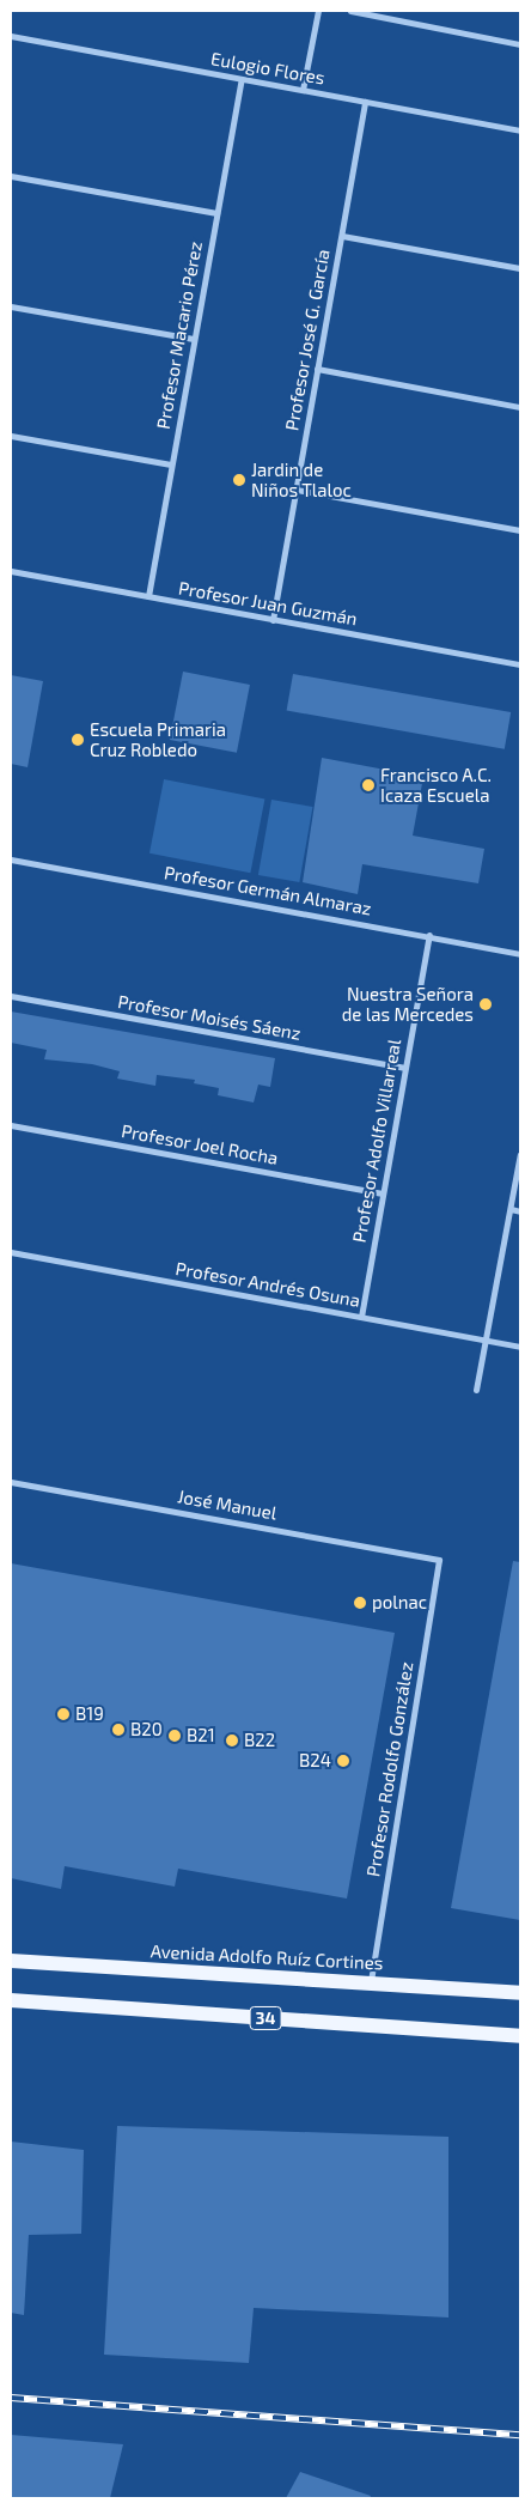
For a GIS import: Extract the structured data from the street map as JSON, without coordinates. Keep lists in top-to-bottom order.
{
  "streets": {
    "main road": ["Avenida Adolfo Ruíz Cortines", "34"],
    "street": [
      "Eulogio Flores",
      "Profesor Macario Pérez",
      "Profesor José G. García",
      "Profesor Juan Guzmán",
      "Profesor Germán Almaraz",
      "Profesor Moisés Sáenz",
      "Profesor Adolfo Villarreal",
      "Profesor Joel Rocha",
      "Profesor Andrés Osuna",
      "José Manuel",
      "Profesor Rodolfo González"
    ]
  },
  "crossings": [
    ["Eulogio Flores", "Profesor Macario Pérez"],
    ["Eulogio Flores", "Profesor José G. García"],
    ["Profesor Macario Pérez", "Profesor Juan Guzmán"],
    ["Profesor José G. García", "Profesor Juan Guzmán"],
    ["Profesor Germán Almaraz", "Profesor Adolfo Villarreal"],
    ["Profesor Moisés Sáenz", "Profesor Adolfo Villarreal"],
    ["Profesor Adolfo Villarreal", "Profesor Joel Rocha"],
    ["Profesor Adolfo Villarreal", "Profesor Andrés Osuna"],
    ["José Manuel", "Profesor Rodolfo González"],
    ["Profesor Rodolfo González", "Avenida Adolfo Ruíz Cortines"]
  ],
  "places": [
    "Jardin de Niños Tlaloc",
    "Escuela Primaria Cruz Robledo",
    "Francisco A.C. Icaza Escuela",
    "Nuestra Señora de las Mercedes",
    "polnac",
    "B19",
    "B20",
    "B21",
    "B22",
    "B24"
  ]
}
